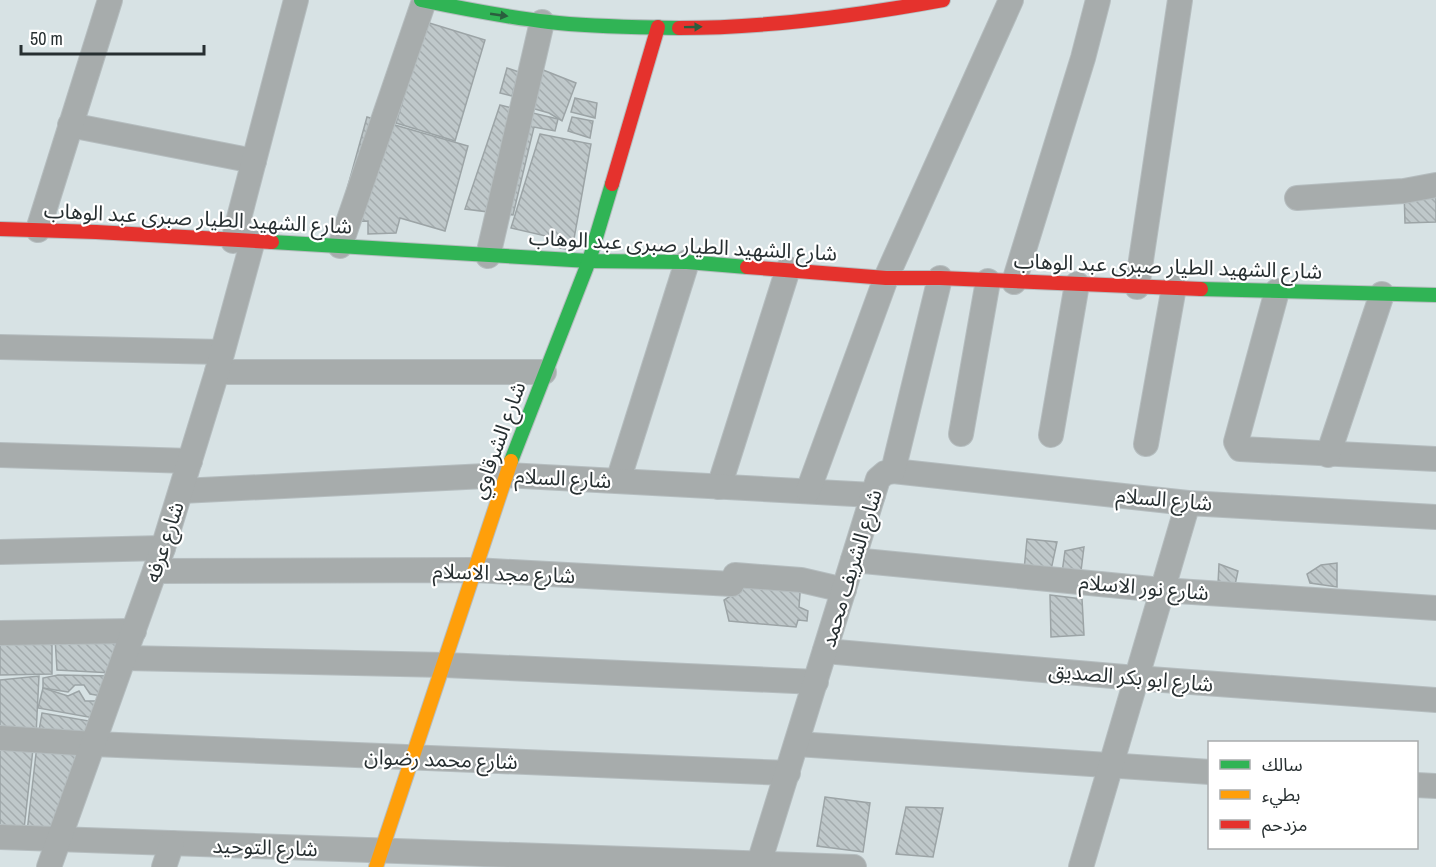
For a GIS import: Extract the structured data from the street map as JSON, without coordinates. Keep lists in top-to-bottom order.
{
  "streets": {
    "street": [
      "شارع الشهيد الطيار صبرى عبد الوهاب",
      "شارع الشرقاوي",
      "شارع السلام",
      "شارع عرفه",
      "شارع الشريف محمد",
      "شارع مجد الاسلام",
      "شارع نور الاسلام",
      "شارع ابو بكر الصديق",
      "شارع محمد رضوان",
      "شارع التوحيد"
    ]
  },
  "crossings": [
    ["شارع الشهيد الطيار صبرى عبد الوهاب", "شارع الشرقاوي"],
    ["شارع الشهيد الطيار صبرى عبد الوهاب", "شارع عرفه"],
    ["شارع الشهيد الطيار صبرى عبد الوهاب", "شارع الشريف محمد"],
    ["شارع الشرقاوي", "شارع السلام"],
    ["شارع الشرقاوي", "شارع مجد الاسلام"],
    ["شارع الشرقاوي", "شارع محمد رضوان"],
    ["شارع الشرقاوي", "شارع التوحيد"],
    ["شارع السلام", "شارع عرفه"],
    ["شارع السلام", "شارع الشريف محمد"],
    ["شارع عرفه", "شارع مجد الاسلام"],
    ["شارع عرفه", "شارع محمد رضوان"],
    ["شارع عرفه", "شارع التوحيد"],
    ["شارع الشريف محمد", "شارع مجد الاسلام"],
    ["شارع الشريف محمد", "شارع نور الاسلام"],
    ["شارع الشريف محمد", "شارع ابو بكر الصديق"],
    ["شارع الشريف محمد", "شارع محمد رضوان"],
    ["شارع الشريف محمد", "شارع التوحيد"]
  ],
  "legend": ["سالك", "بطيء", "مزدحم"],
  "scale_bar": "50 m"
}
